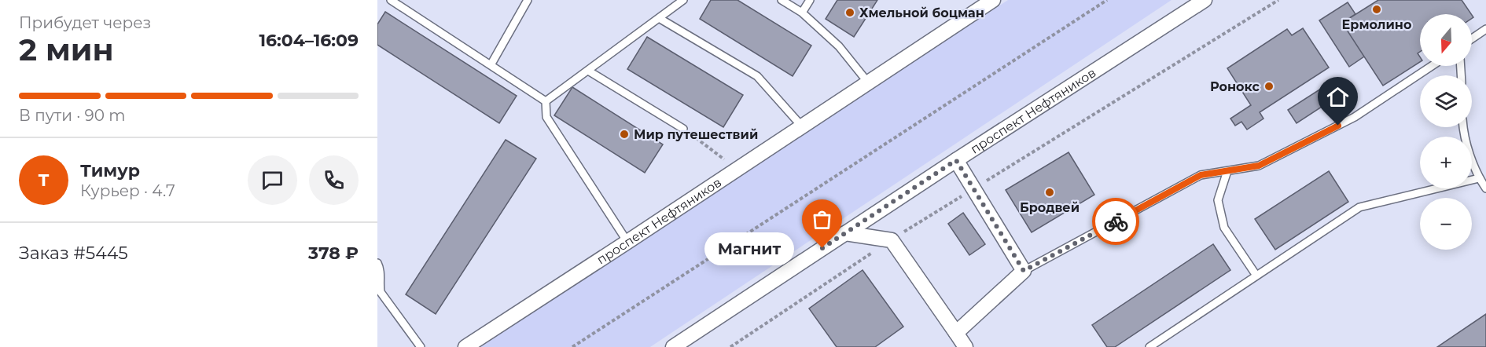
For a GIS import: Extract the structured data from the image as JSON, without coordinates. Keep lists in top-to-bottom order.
{
  "streets": {
    "street": ["проспект Нефтяников"]
  },
  "places": [
    "Ермолино",
    "Хмельной боцман",
    "Ронокс",
    "Мир путешествий",
    "Бродвей",
    "Магнит"
  ],
  "north": "bottom",
  "page": {
    "heading": ["2 мин", "Прибудет через", "16:04–16:09"],
    "panel": [
      "Тимур",
      "Курьер · 4.7",
      "Заказ #5445",
      "378 ₽"
    ],
    "map_buttons": ["+", "−"],
    "bar": "В пути · 90 m",
    "round": "Т",
    "bubble": "Магнит"
  }
}
